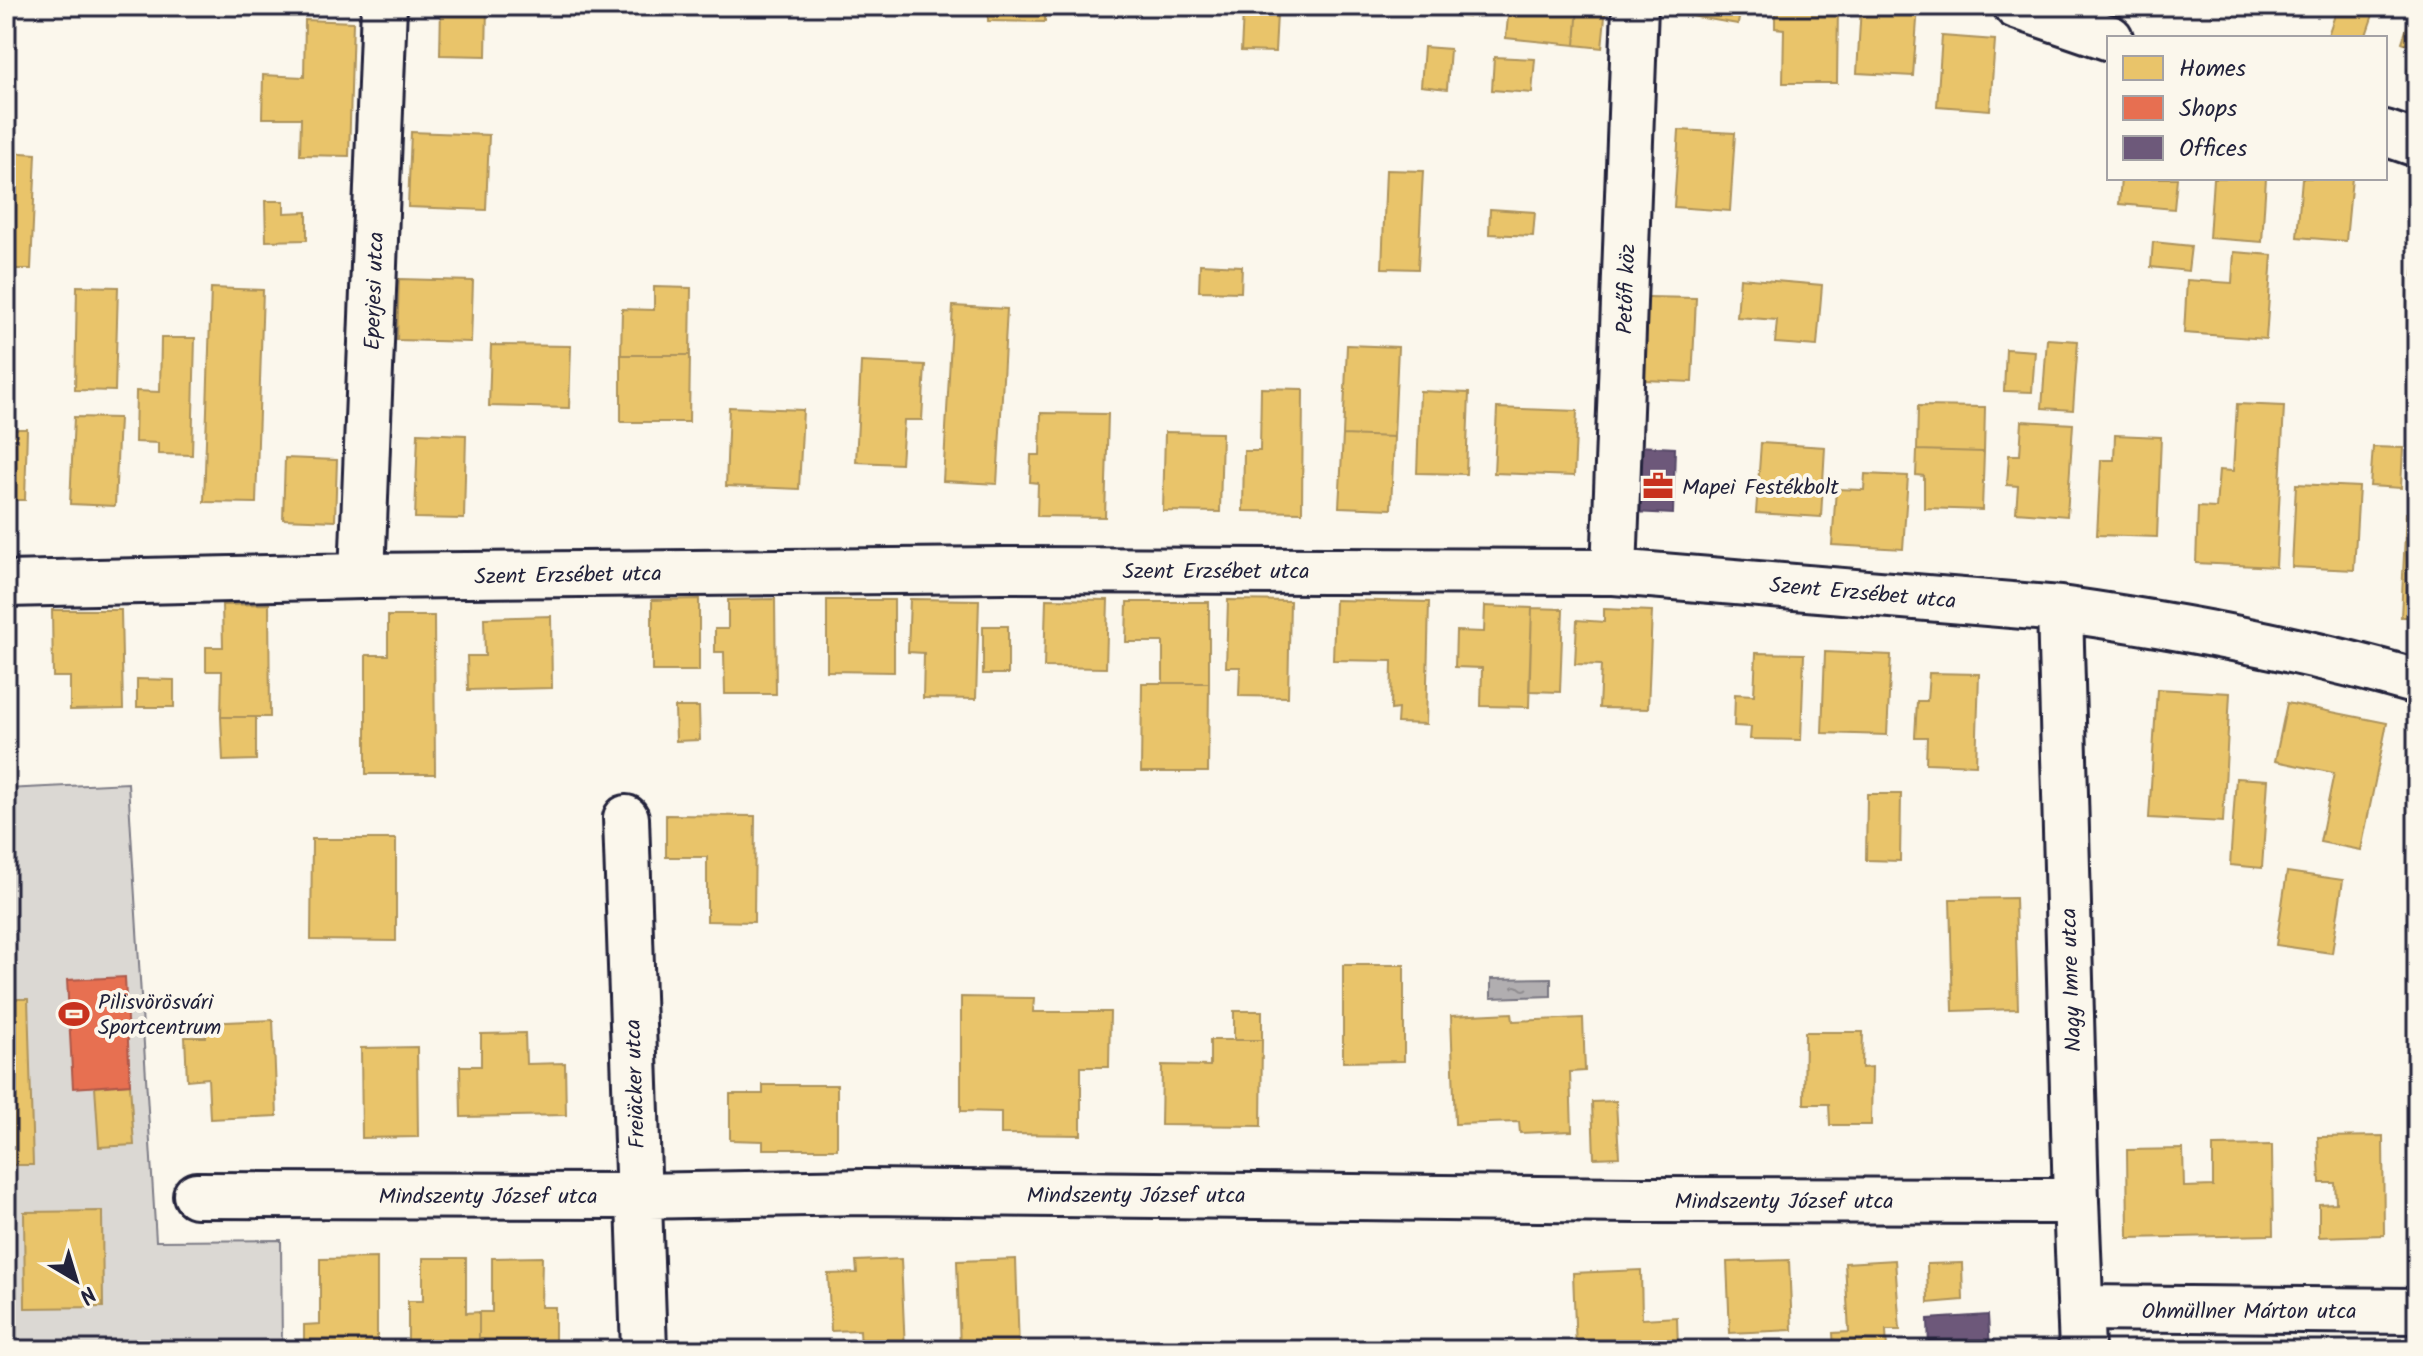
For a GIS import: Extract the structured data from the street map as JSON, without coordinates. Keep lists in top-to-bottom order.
{
  "streets": {
    "street": [
      "Petőfi köz",
      "Eperjesi utca",
      "Szent Erzsébet utca",
      "Nagy Imre utca",
      "Freiäcker utca",
      "Mindszenty József utca",
      "Ohmüllner Márton utca"
    ]
  },
  "crossings": [
    ["Petőfi köz", "Szent Erzsébet utca"],
    ["Eperjesi utca", "Szent Erzsébet utca"],
    ["Szent Erzsébet utca", "Nagy Imre utca"],
    ["Nagy Imre utca", "Mindszenty József utca"],
    ["Nagy Imre utca", "Ohmüllner Márton utca"],
    ["Freiäcker utca", "Mindszenty József utca"]
  ],
  "places": {
    "office": ["Mapei Festékbolt"],
    "sports": ["Pilisvörösvári Sportcentrum"]
  },
  "legend": ["Homes", "Shops", "Offices"],
  "north": "bottom right"
}
